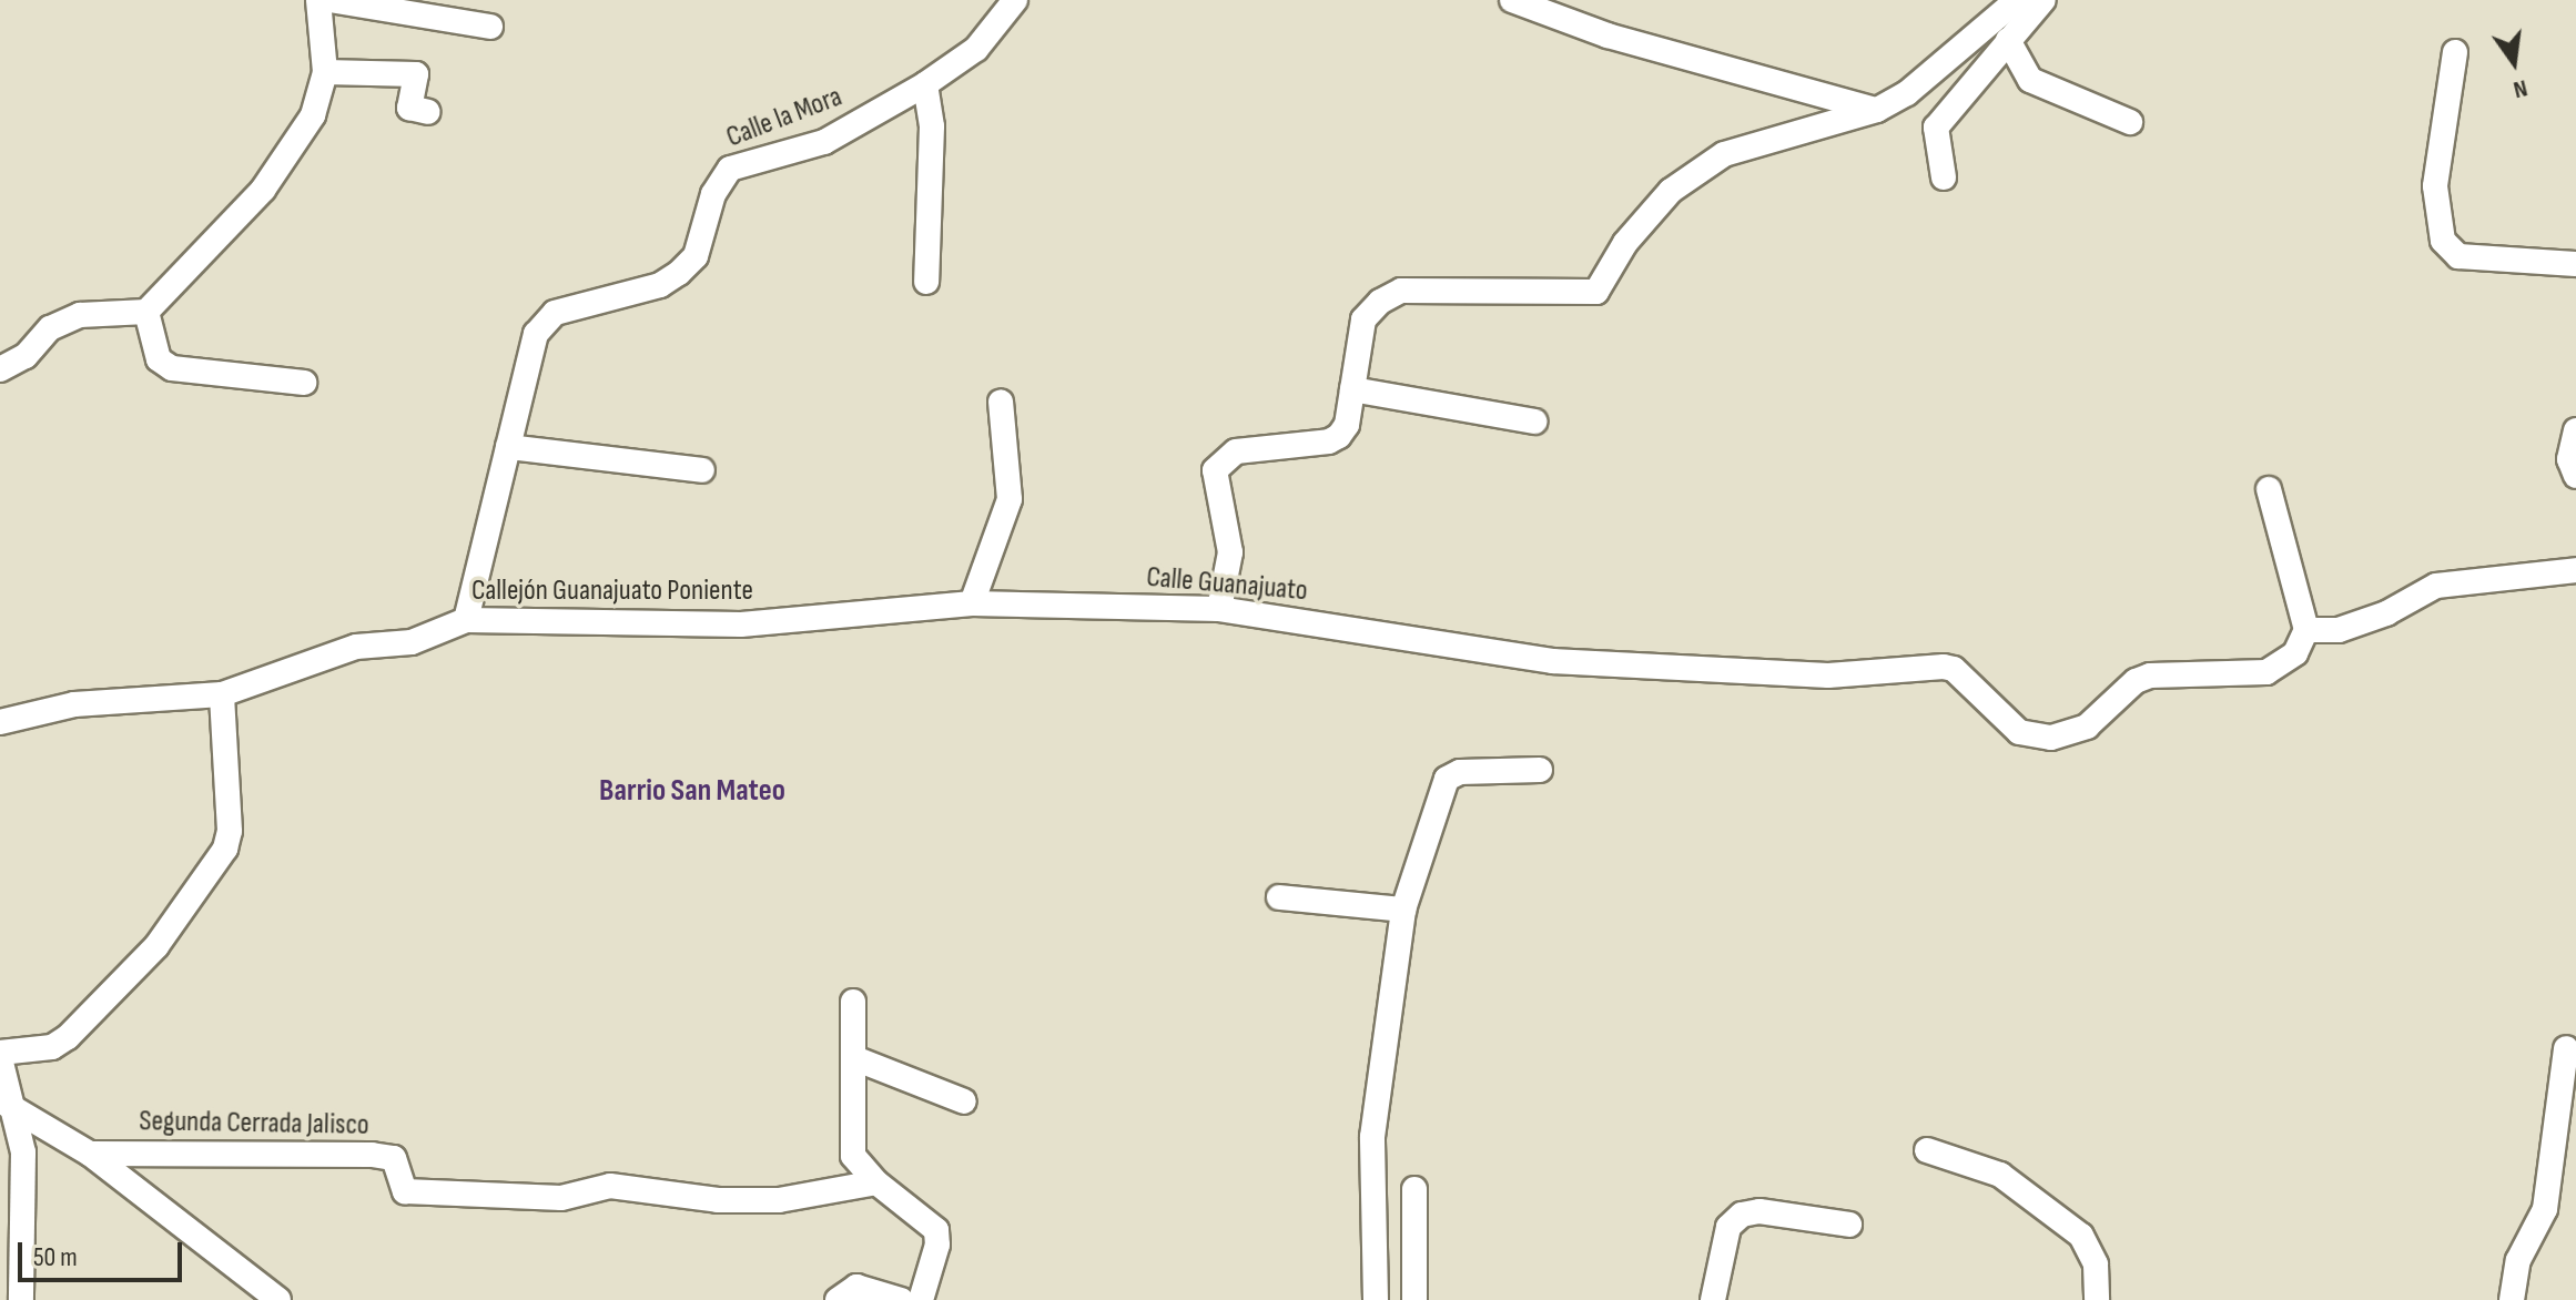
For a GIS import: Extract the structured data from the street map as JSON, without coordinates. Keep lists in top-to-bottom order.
{
  "streets": {
    "street": [
      "Calle la Mora",
      "Calle Guanajuato",
      "Callejón Guanajuato Poniente",
      "Segunda Cerrada Jalisco"
    ]
  },
  "crossings": [
    ["Calle la Mora", "Callejón Guanajuato Poniente"],
    ["Calle Guanajuato", "Callejón Guanajuato Poniente"]
  ],
  "districts": ["Barrio San Mateo"],
  "scale_bar": "50 m",
  "north": "bottom"
}
